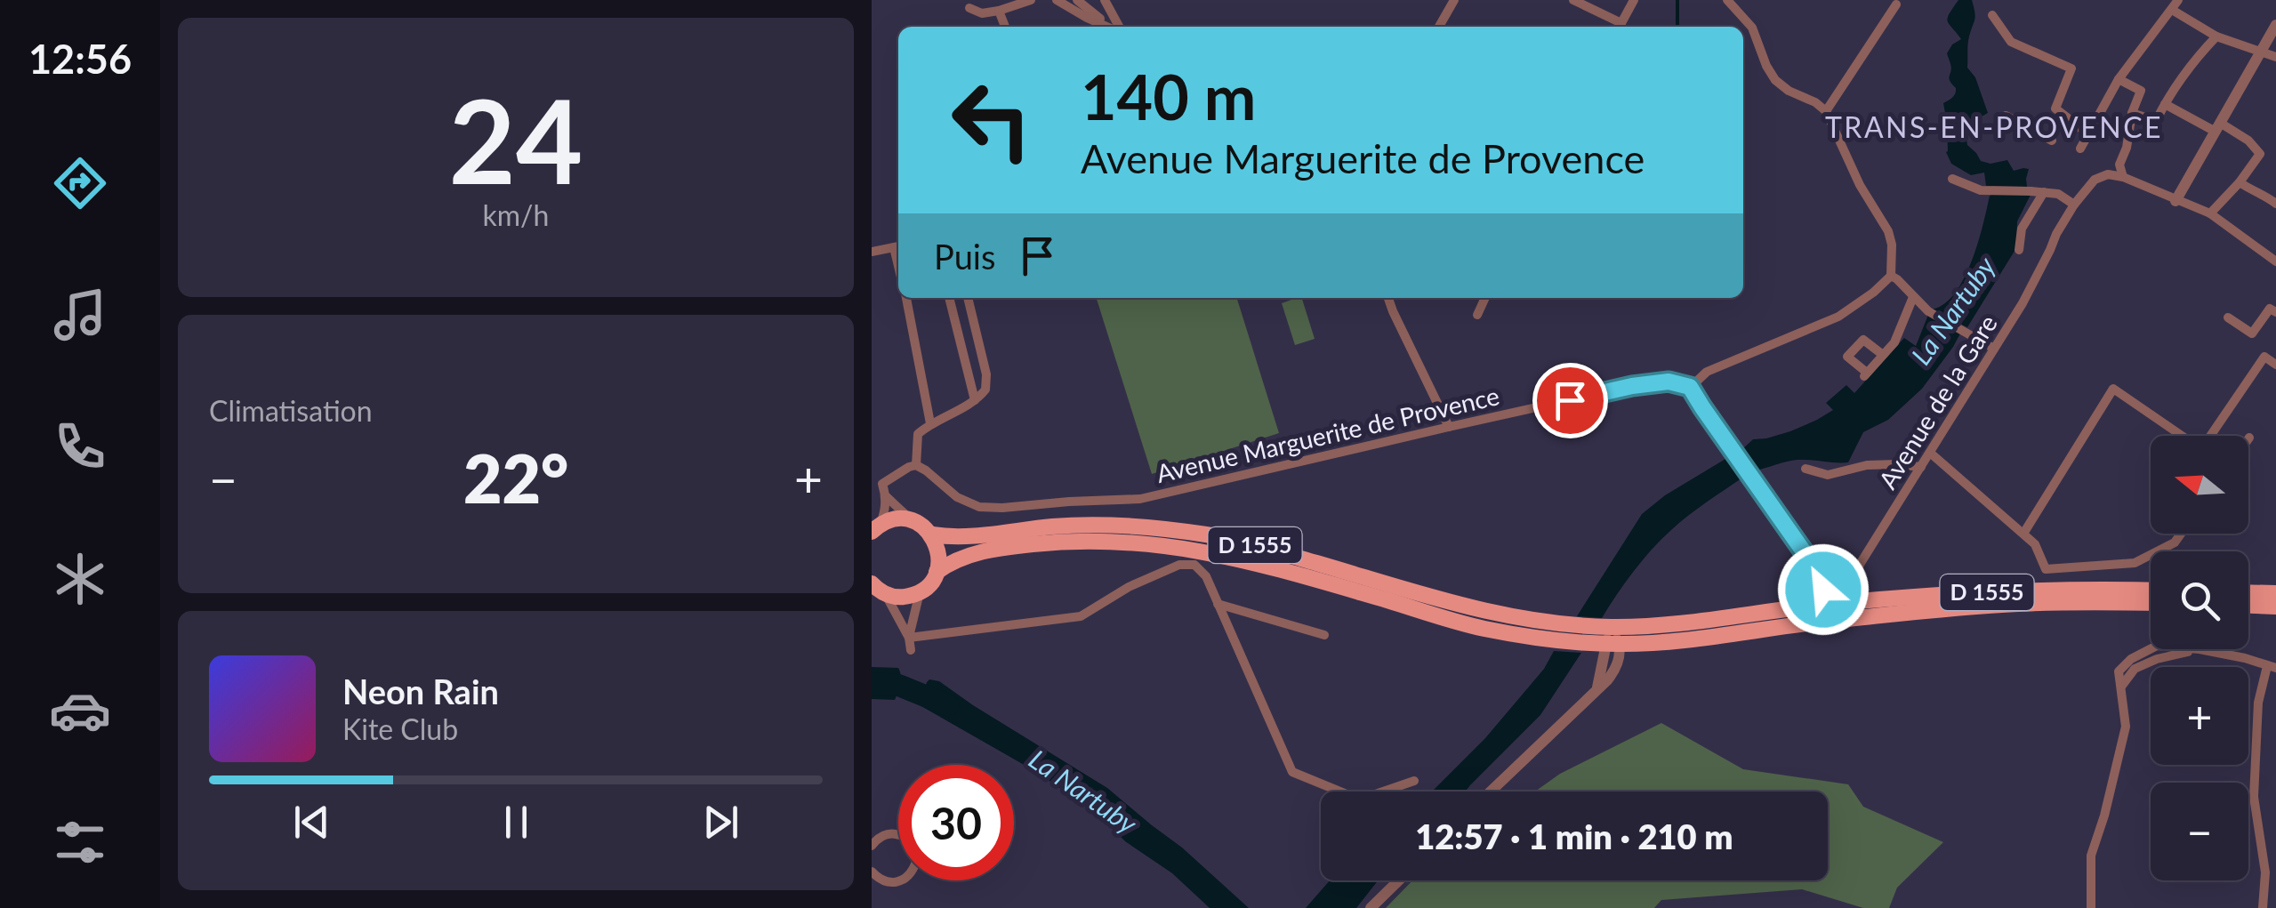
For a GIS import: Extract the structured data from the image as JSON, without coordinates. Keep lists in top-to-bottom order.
{
  "streets": {
    "main road": ["D 1555"],
    "street": ["Avenue de la Gare", "Avenue Marguerite de Provence"]
  },
  "crossings": [
    ["Avenue de la Gare", "D 1555"]
  ],
  "districts": ["TRANS-EN-PROVENCE"],
  "water": ["La Nartuby"],
  "north": "left",
  "page": {
    "tabs": "12:56",
    "tile": [
      ["24", "km/h"],
      "Climatisation"
    ],
    "turn": ["140 m", "Avenue Marguerite de Provence"],
    "then": "Puis",
    "map_buttons": ["+", "−"],
    "heat": ["−", "22°", "+"],
    "song": ["Neon Rain", "Kite Club"],
    "limit": "30",
    "trip": "12:57 · 1 min · 210 m"
  }
}
